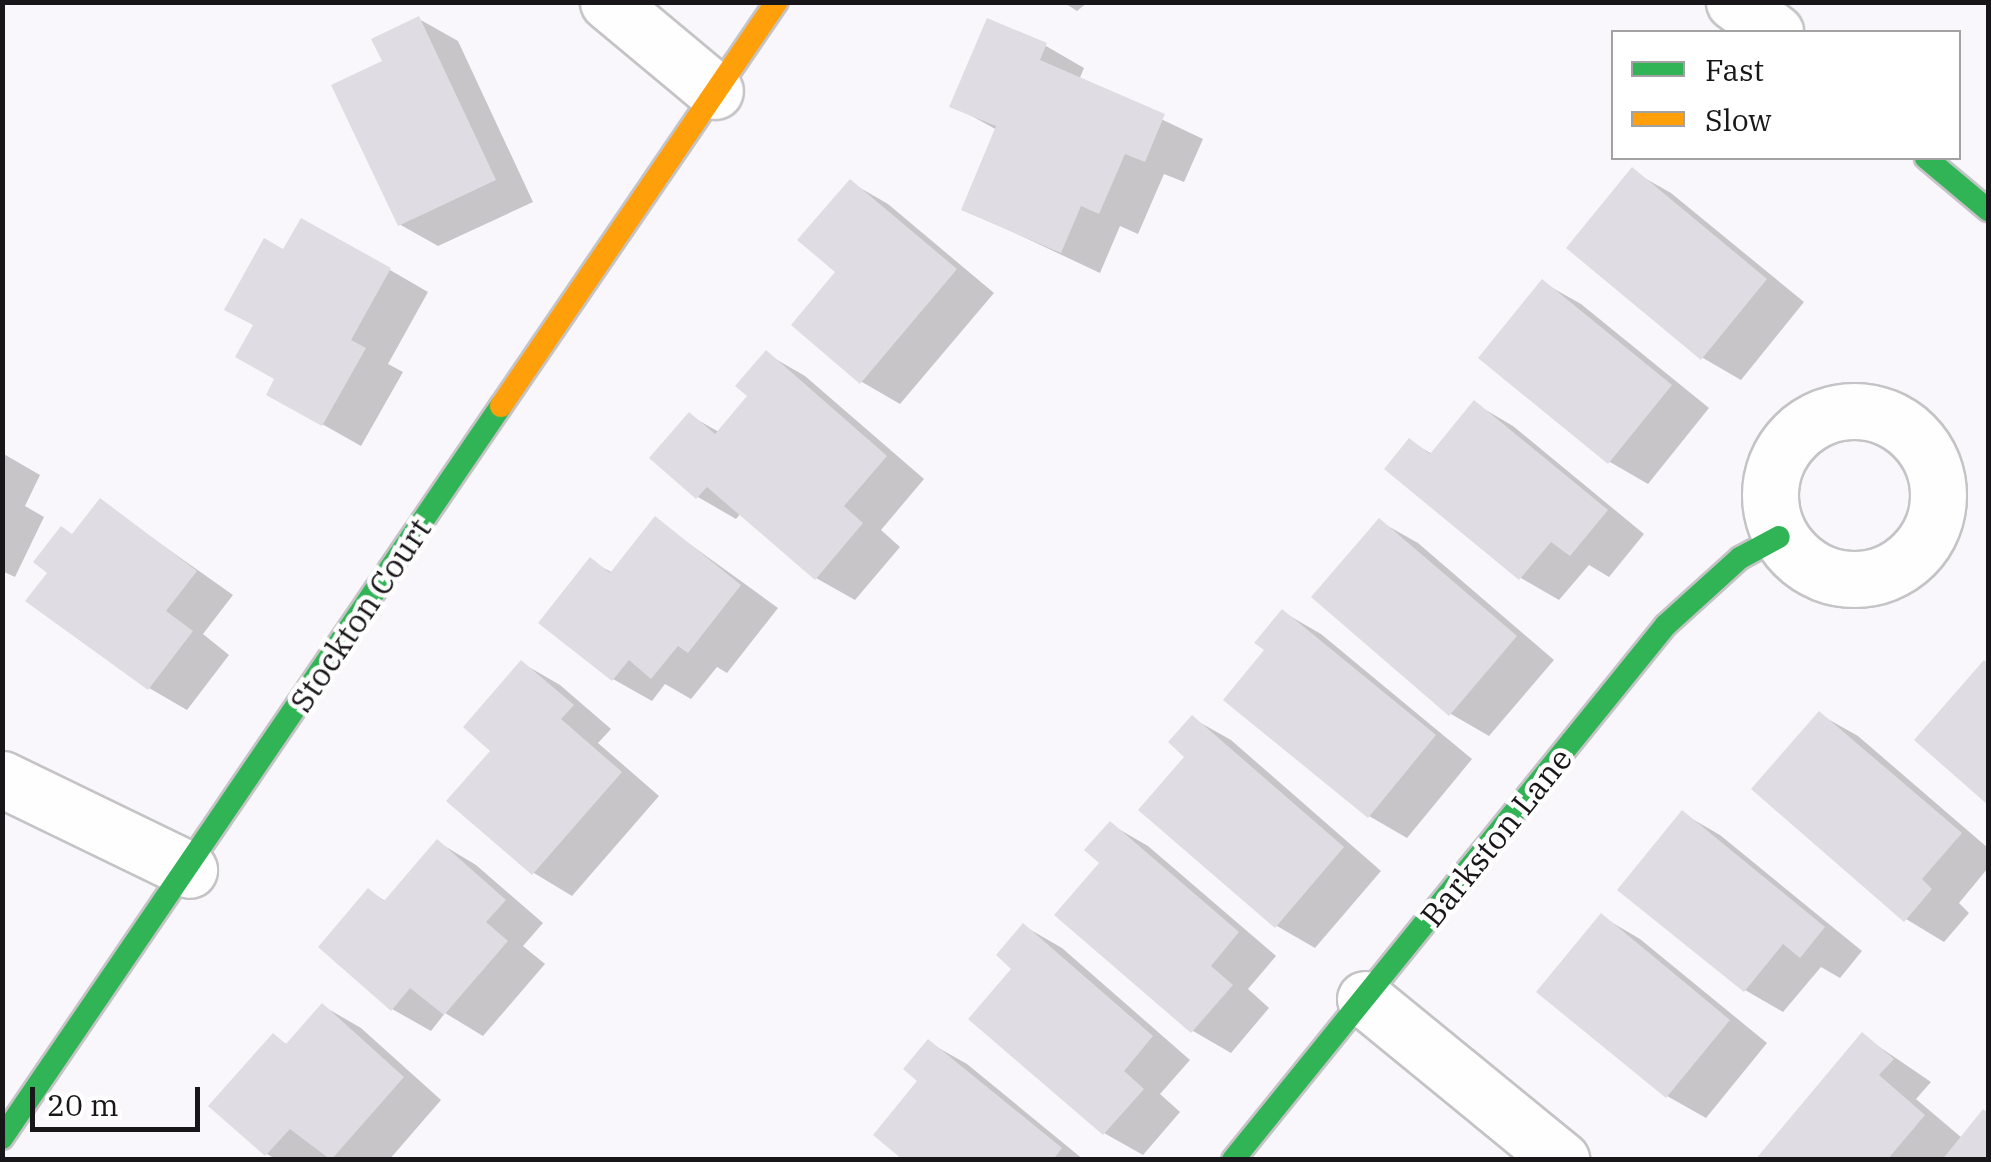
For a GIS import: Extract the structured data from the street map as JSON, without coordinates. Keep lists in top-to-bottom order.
{
  "streets": {
    "street": ["Stockton Court", "Barkston Lane"]
  },
  "legend": ["Fast", "Slow"],
  "scale_bar": "20 m"
}
